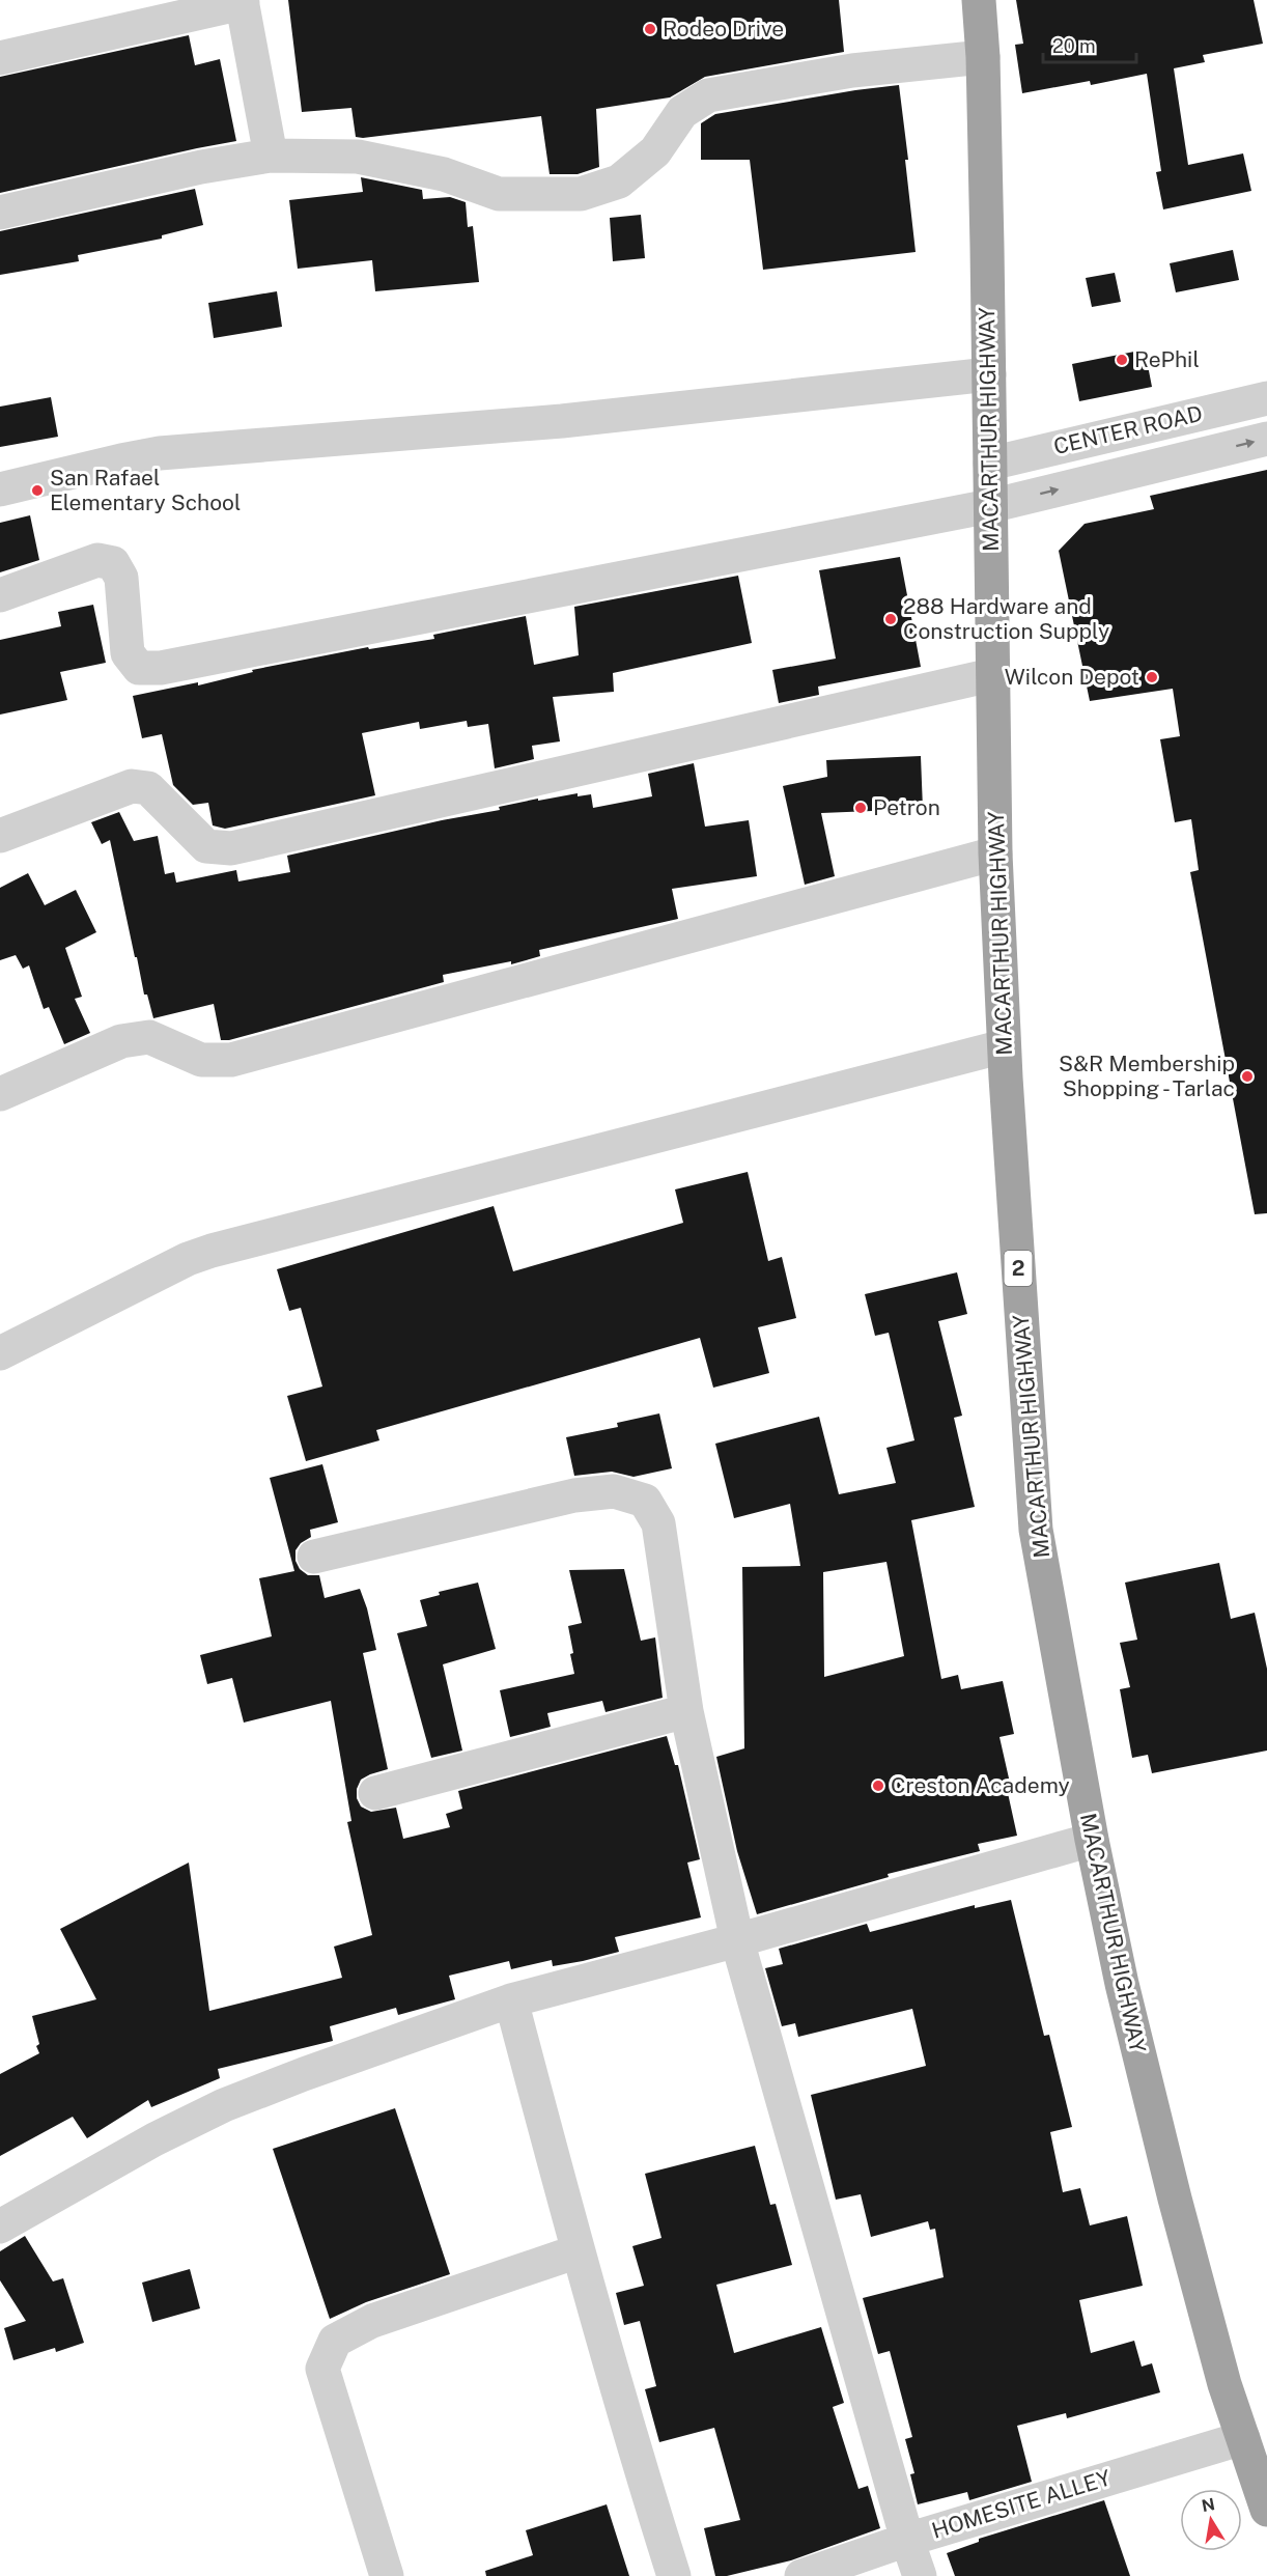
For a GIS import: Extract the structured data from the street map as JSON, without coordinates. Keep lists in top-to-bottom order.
{
  "streets": {
    "highway": ["MACARTHUR HIGHWAY", "2"],
    "street": ["CENTER ROAD", "HOMESITE ALLEY"]
  },
  "crossings": [
    ["MACARTHUR HIGHWAY", "CENTER ROAD"],
    ["MACARTHUR HIGHWAY", "HOMESITE ALLEY"]
  ],
  "places": [
    "Rodeo Drive",
    "RePhil",
    "San Rafael Elementary School",
    "288 Hardware and Construction Supply",
    "Wilcon Depot",
    "Petron",
    "S&R Membership Shopping - Tarlac",
    "Creston Academy"
  ],
  "scale_bar": "20 m",
  "north": "top"
}
